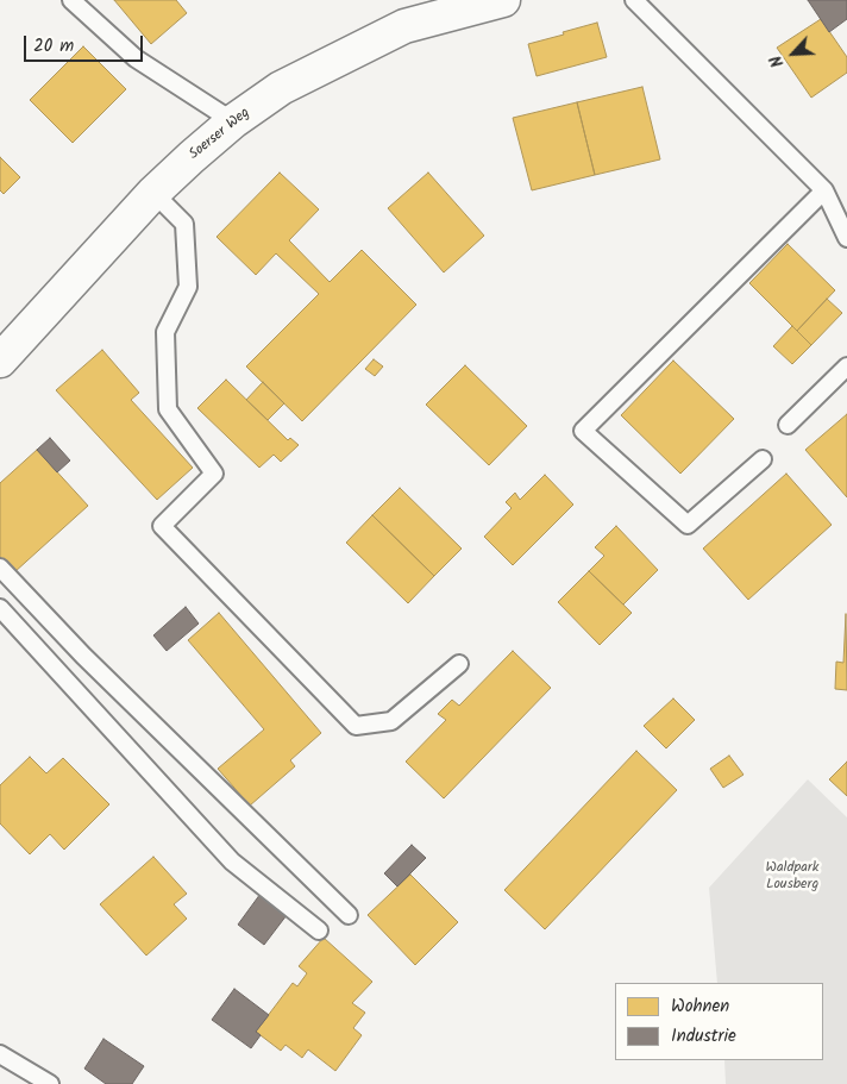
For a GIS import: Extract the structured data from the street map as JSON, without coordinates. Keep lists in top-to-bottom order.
{
  "streets": {
    "street": ["Soerser Weg"]
  },
  "parks": ["Waldpark Lousberg"],
  "legend": ["Wohnen", "Industrie"],
  "scale_bar": "20 m",
  "north": "bottom left"
}
